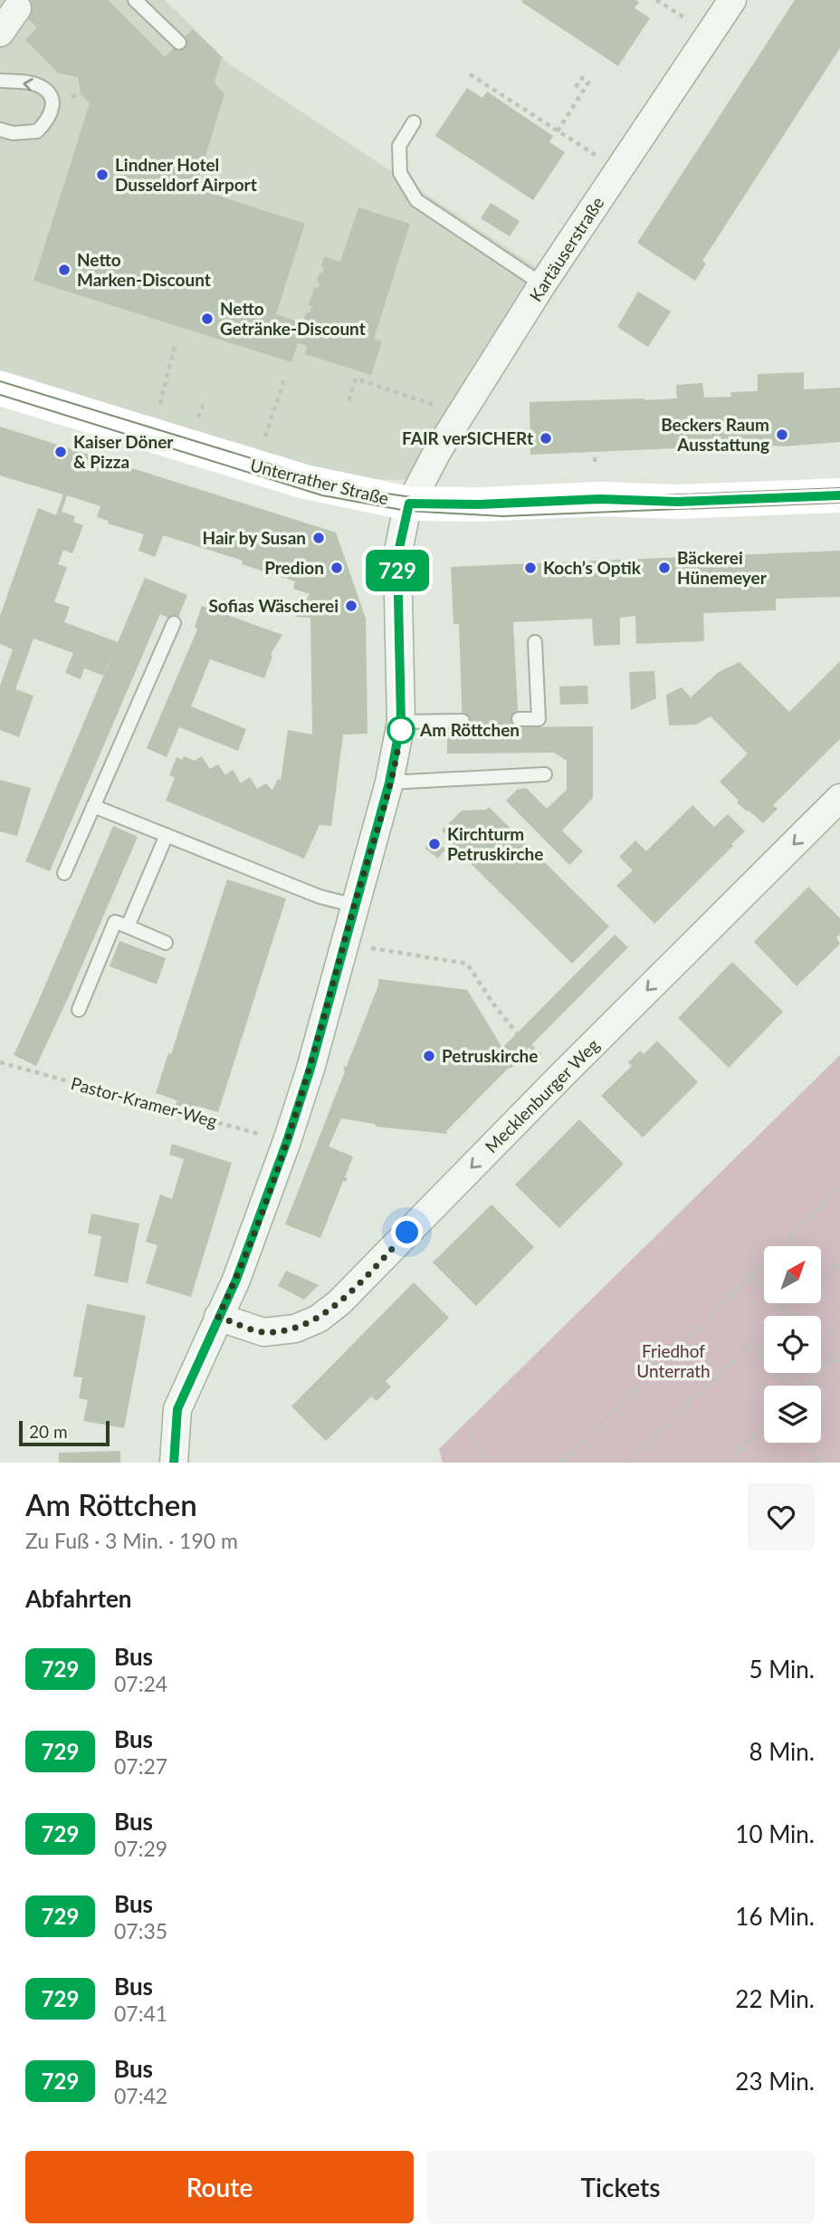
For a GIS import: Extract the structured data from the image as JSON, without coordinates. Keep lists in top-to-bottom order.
{
  "streets": {
    "main road": ["Unterrather Straße"],
    "street": ["Kartäuserstraße", "Mecklenburger Weg"],
    "path": ["Pastor-Kramer-Weg"]
  },
  "crossings": [
    ["Kartäuserstraße", "Unterrather Straße"]
  ],
  "one_way": ["Mecklenburger Weg"],
  "parks": ["Friedhof Unterrath"],
  "places": [
    "Lindner Hotel Dusseldorf Airport",
    "Netto Marken-Discount",
    "Netto Getränke-Discount",
    "Beckers Raum Ausstattung",
    "FAIR verSICHERt",
    "Kaiser Döner & Pizza",
    "Hair by Susan",
    "Predion",
    "Koch’s Optik",
    "Bäckerei Hünemeyer",
    "Sofias Wäscherei",
    "Am Röttchen",
    "Kirchturm Petruskirche",
    "Petruskirche"
  ],
  "lines": ["bus line 729"],
  "scale_bar": "20 m",
  "north": "top right",
  "page": {
    "on_map": "729",
    "scale": "20 m",
    "heading": [
      ["Am Röttchen", "Zu Fuß · 3 Min. · 190 m"],
      "Abfahrten"
    ],
    "list": [
      {
        "mark": "729",
        "name": "Bus",
        "note": "07:24",
        "value": "5 Min."
      },
      {
        "mark": "729",
        "name": "Bus",
        "note": "07:27",
        "value": "8 Min."
      },
      {
        "mark": "729",
        "name": "Bus",
        "note": "07:29",
        "value": "10 Min."
      },
      {
        "mark": "729",
        "name": "Bus",
        "note": "07:35",
        "value": "16 Min."
      },
      {
        "mark": "729",
        "name": "Bus",
        "note": "07:41",
        "value": "22 Min."
      },
      {
        "mark": "729",
        "name": "Bus",
        "note": "07:42",
        "value": "23 Min."
      }
    ],
    "buttons": ["Route", "Tickets"]
  }
}
